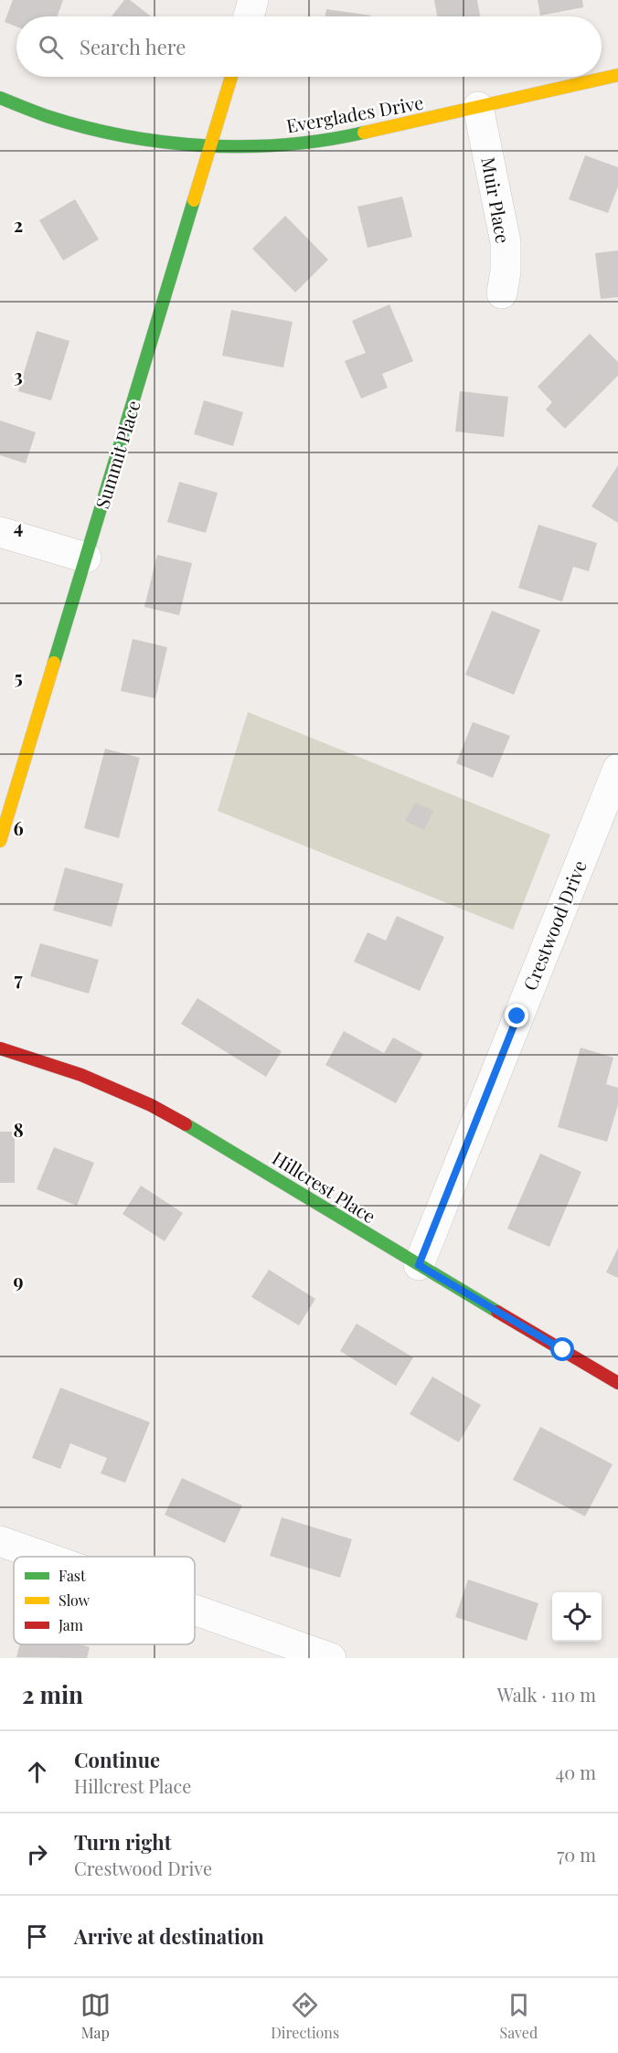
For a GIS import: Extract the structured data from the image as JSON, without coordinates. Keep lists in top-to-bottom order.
{
  "streets": {
    "street": [
      "Everglades Drive",
      "Muir Place",
      "Summit Place",
      "Crestwood Drive",
      "Hillcrest Place"
    ]
  },
  "crossings": [
    ["Everglades Drive", "Muir Place"],
    ["Everglades Drive", "Summit Place"],
    ["Crestwood Drive", "Hillcrest Place"]
  ],
  "legend": ["Fast", "Slow", "Jam"],
  "page": {
    "search": "Search here",
    "heading": ["2 min", "Walk · 110 m"],
    "list": [
      ["Continue", "Hillcrest Place", "40 m"],
      ["Turn right", "Crestwood Drive", "70 m"],
      "Arrive at destination"
    ],
    "nav": ["Map", "Directions", "Saved"]
  },
  "grid": {
    "rows": [
      "2",
      "3",
      "4",
      "5",
      "6",
      "7",
      "8",
      "9"
    ]
  }
}
